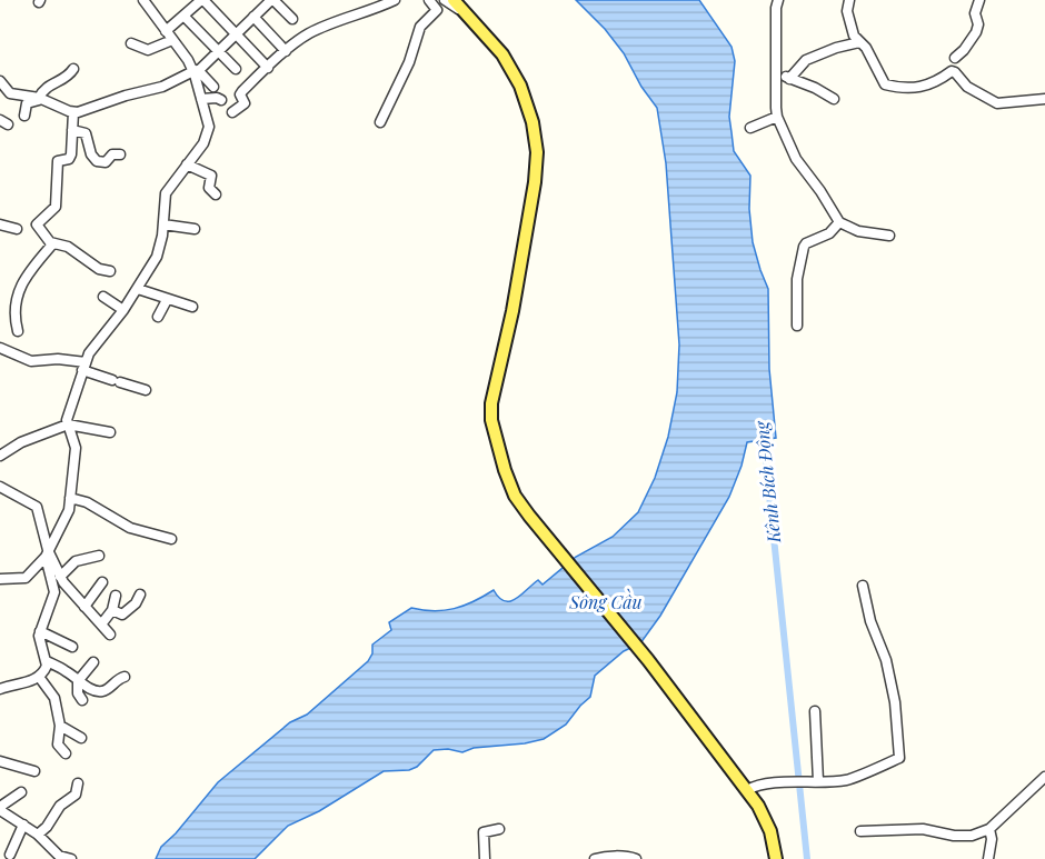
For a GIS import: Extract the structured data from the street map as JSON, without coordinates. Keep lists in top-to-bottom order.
{
  "water": ["Kênh Bích Động", "Sông Cầu"]
}
